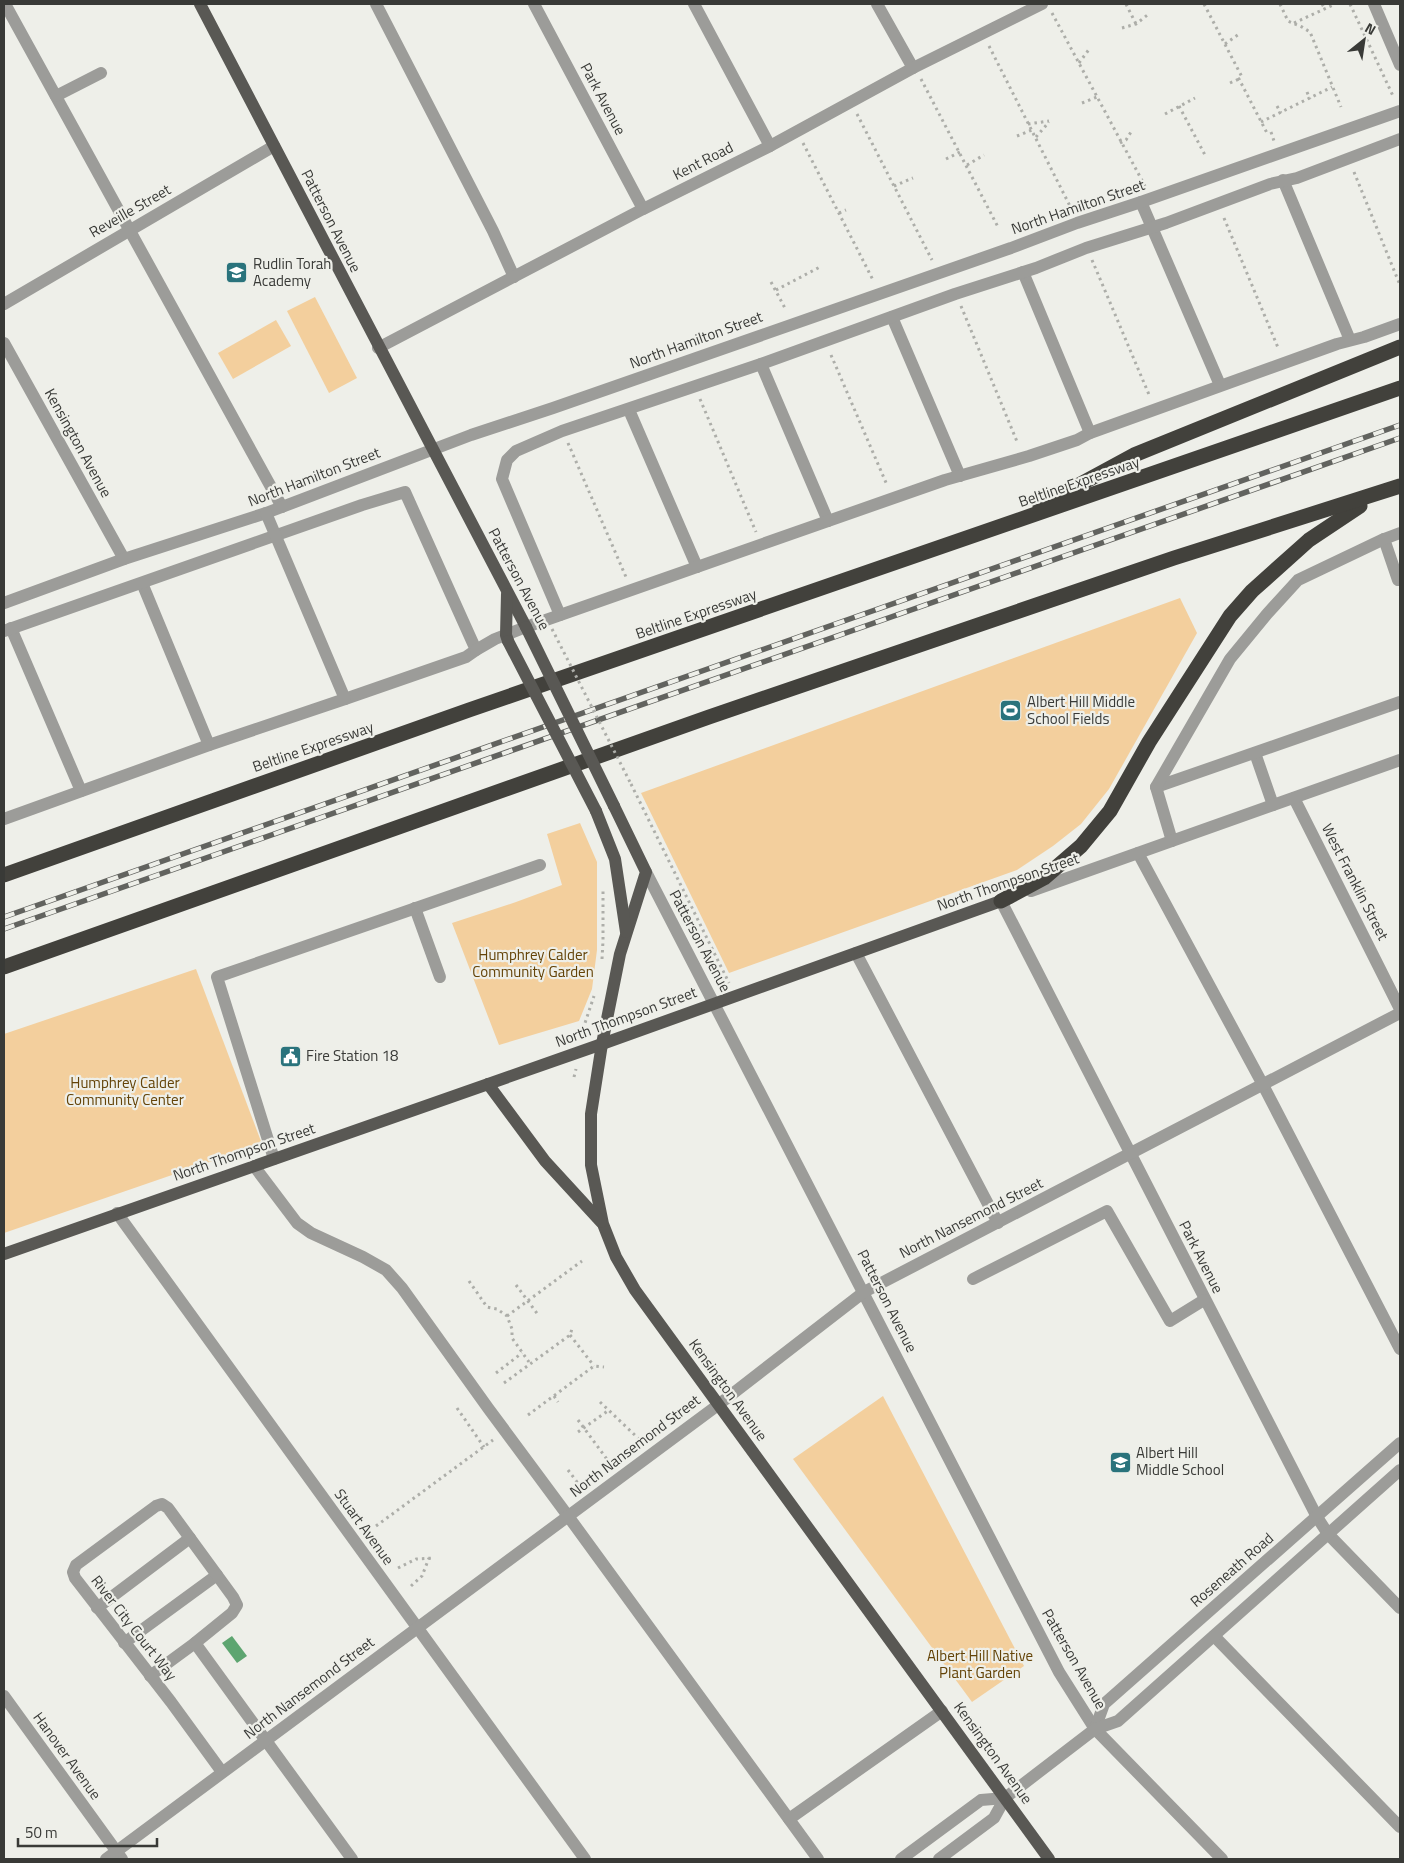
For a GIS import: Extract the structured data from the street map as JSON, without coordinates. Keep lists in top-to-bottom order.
{
  "streets": {
    "highway": ["Beltline Expressway"],
    "main road": ["Patterson Avenue", "Kensington Avenue", "North Thompson Street"],
    "street": [
      "Park Avenue",
      "Kent Road",
      "North Hamilton Street",
      "Reveille Street",
      "West Franklin Street",
      "North Nansemond Street",
      "Stuart Avenue",
      "Roseneath Road",
      "River City Court Way",
      "Hanover Avenue"
    ]
  },
  "crossings": [
    ["Park Avenue", "Kent Road"],
    ["Park Avenue", "North Thompson Street"],
    ["Park Avenue", "North Nansemond Street"],
    ["Park Avenue", "Roseneath Road"],
    ["Kent Road", "Patterson Avenue"],
    ["North Hamilton Street", "Patterson Avenue"],
    ["North Hamilton Street", "Kensington Avenue"],
    ["Reveille Street", "Patterson Avenue"],
    ["Patterson Avenue", "Kensington Avenue"],
    ["Patterson Avenue", "North Thompson Street"],
    ["Patterson Avenue", "North Nansemond Street"],
    ["Patterson Avenue", "Roseneath Road"],
    ["Kensington Avenue", "North Thompson Street"],
    ["Kensington Avenue", "North Nansemond Street"],
    ["North Thompson Street", "West Franklin Street"],
    ["North Thompson Street", "Stuart Avenue"],
    ["North Nansemond Street", "Stuart Avenue"],
    ["North Nansemond Street", "River City Court Way"],
    ["North Nansemond Street", "Hanover Avenue"]
  ],
  "parks": ["Humphrey Calder Community Garden", "Humphrey Calder Community Center", "Albert Hill Native Plant Garden"],
  "places": {
    "school or university": ["Rudlin Torah Academy", "Albert Hill Middle School"],
    "sports": ["Albert Hill Middle School Fields"],
    "public building": ["Fire Station 18"]
  },
  "scale_bar": "50 m",
  "north": "top right"
}
